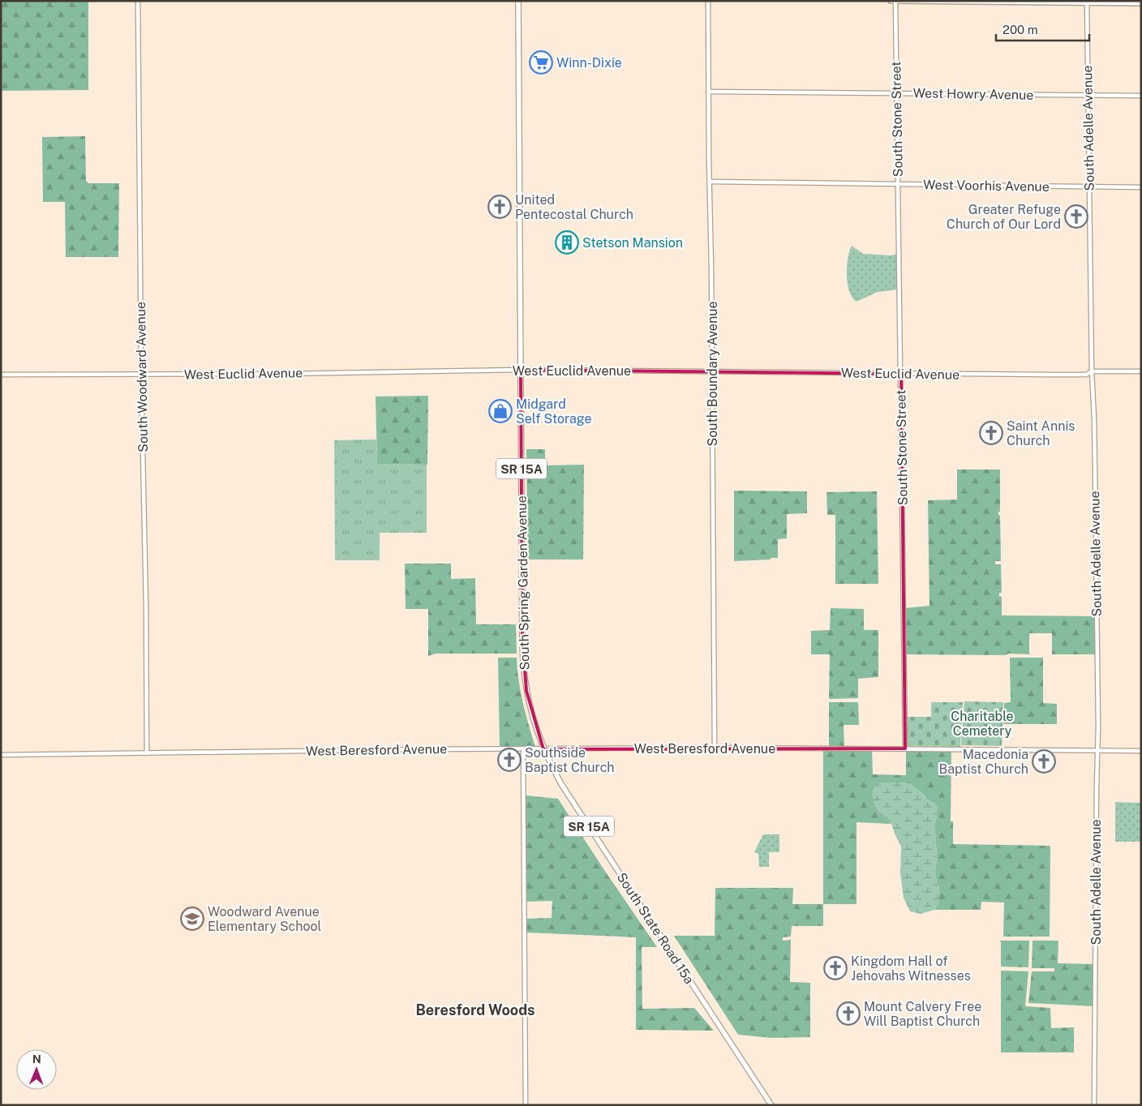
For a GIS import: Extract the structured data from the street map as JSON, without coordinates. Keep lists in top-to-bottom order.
{
  "streets": {
    "highway": ["SR 15A", "South Spring Garden Avenue", "South State Road 15a"],
    "street": [
      "West Howry Avenue",
      "South Stone Street",
      "South Adelle Avenue",
      "West Voorhis Avenue",
      "West Euclid Avenue",
      "South Boundary Avenue",
      "South Woodward Avenue",
      "West Beresford Avenue"
    ]
  },
  "crossings": [
    ["West Howry Avenue", "South Stone Street"],
    ["West Howry Avenue", "South Adelle Avenue"],
    ["West Howry Avenue", "South Boundary Avenue"],
    ["South Stone Street", "West Voorhis Avenue"],
    ["South Stone Street", "West Euclid Avenue"],
    ["South Stone Street", "West Beresford Avenue"],
    ["South Adelle Avenue", "West Voorhis Avenue"],
    ["South Adelle Avenue", "West Euclid Avenue"],
    ["South Adelle Avenue", "West Beresford Avenue"],
    ["West Voorhis Avenue", "South Boundary Avenue"],
    ["West Euclid Avenue", "South Boundary Avenue"],
    ["West Euclid Avenue", "South Woodward Avenue"],
    ["West Euclid Avenue", "South Spring Garden Avenue"],
    ["South Boundary Avenue", "West Beresford Avenue"],
    ["South Woodward Avenue", "West Beresford Avenue"],
    ["South Spring Garden Avenue", "West Beresford Avenue"],
    ["South Spring Garden Avenue", "South State Road 15a"],
    ["West Beresford Avenue", "South State Road 15a"]
  ],
  "districts": ["Beresford Woods"],
  "parks": ["Charitable Cemetery"],
  "places": {
    "supermarket": ["Winn-Dixie"],
    "church": [
      "United Pentecostal Church",
      "Greater Refuge Church of Our Lord",
      "Saint Annis Church",
      "Southside Baptist Church",
      "Macedonia Baptist Church",
      "Kingdom Hall of Jehovahs Witnesses",
      "Mount Calvery Free Will Baptist Church"
    ],
    "building": ["Stetson Mansion"],
    "shop": ["Midgard Self Storage"],
    "school or university": ["Woodward Avenue Elementary School"]
  },
  "scale_bar": "200 m",
  "north": "top"
}
